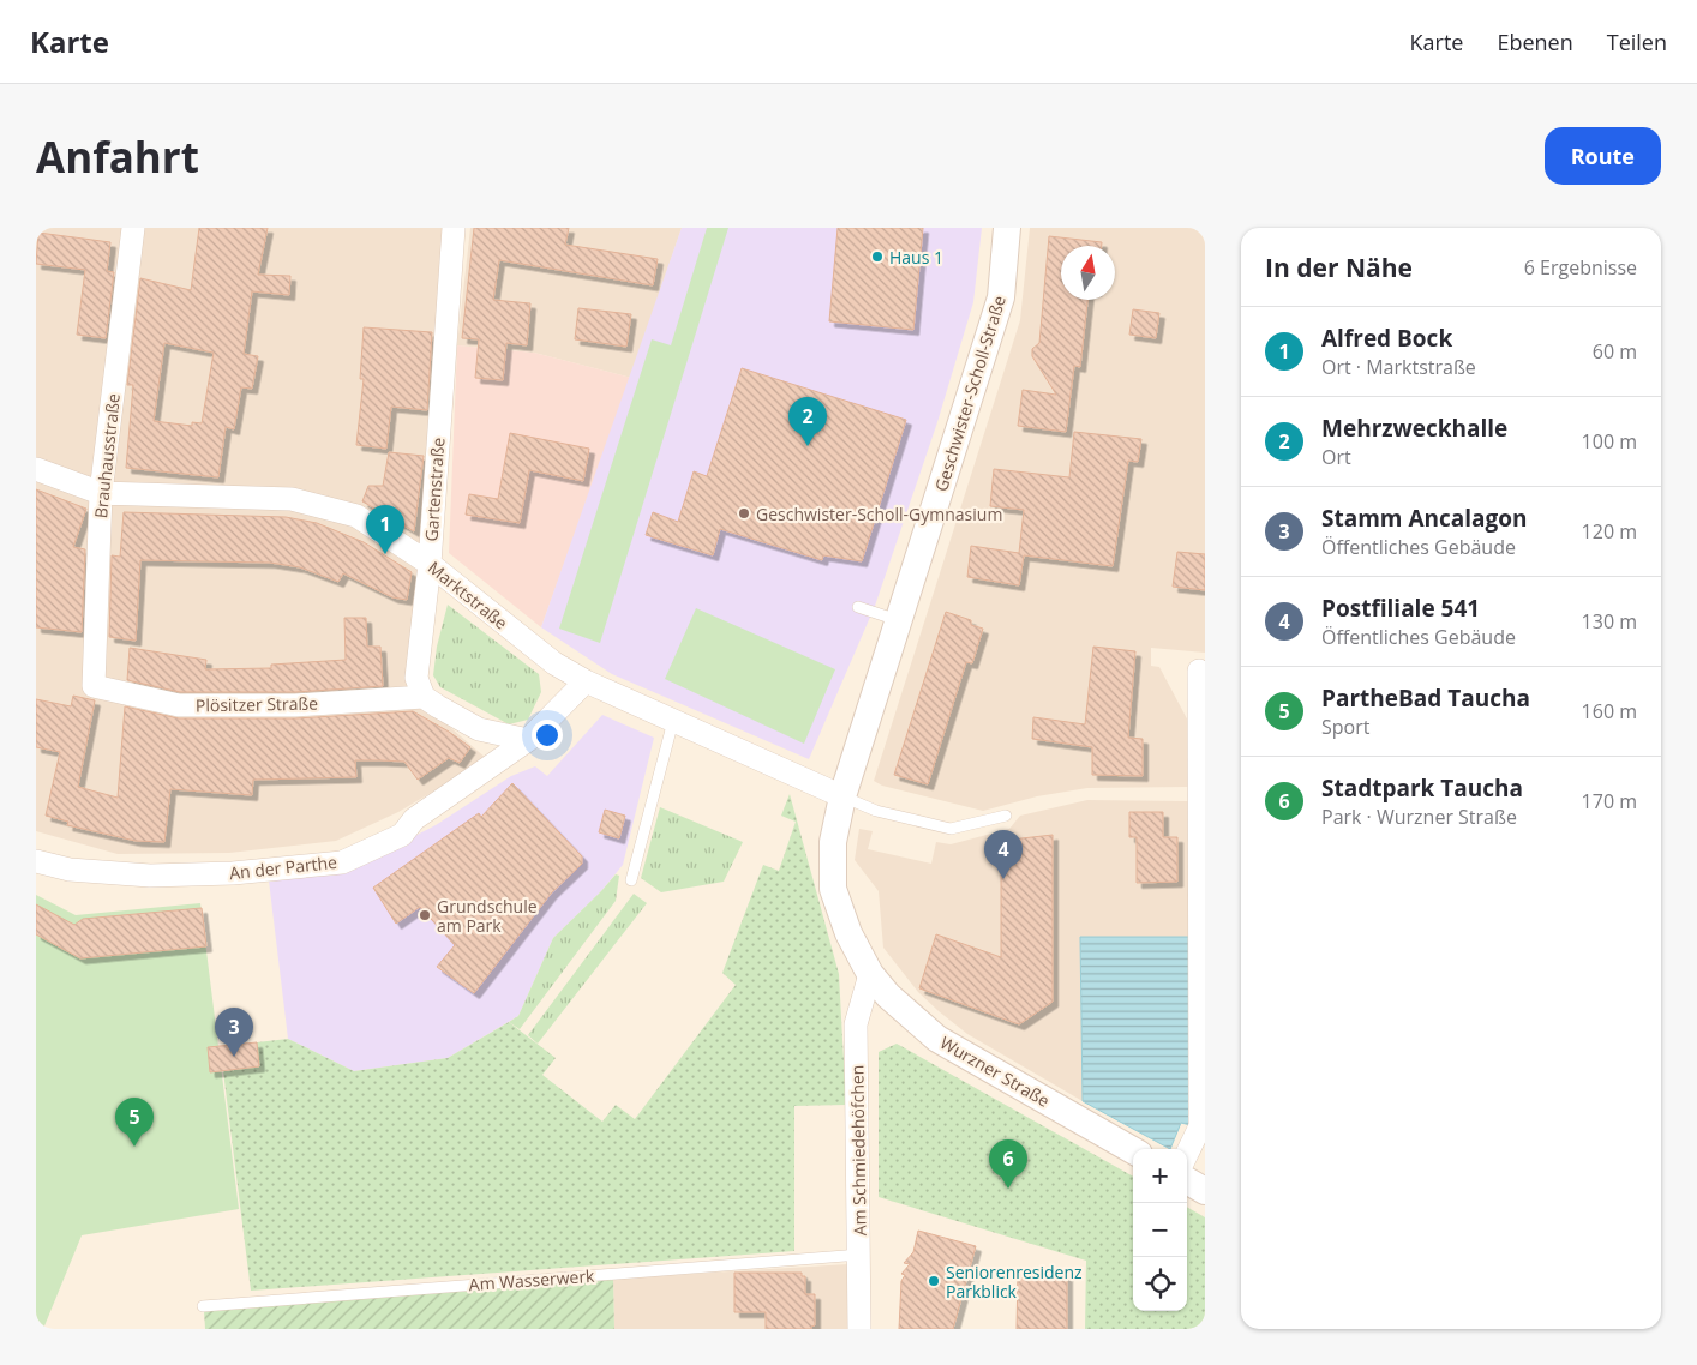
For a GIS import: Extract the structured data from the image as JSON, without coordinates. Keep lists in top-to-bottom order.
{
  "streets": {
    "street": [
      "Geschwister-Scholl-Straße",
      "Brauhausstraße",
      "Gartenstraße",
      "Marktstraße",
      "Plösitzer Straße",
      "An der Parthe",
      "Wurzner Straße",
      "Am Schmiedehöfchen"
    ],
    "lane": ["Am Wasserwerk"]
  },
  "crossings": [
    ["Geschwister-Scholl-Straße", "Marktstraße"],
    ["Geschwister-Scholl-Straße", "Wurzner Straße"],
    ["Brauhausstraße", "Marktstraße"],
    ["Brauhausstraße", "Plösitzer Straße"],
    ["Gartenstraße", "Marktstraße"],
    ["Gartenstraße", "Plösitzer Straße"],
    ["Marktstraße", "Wurzner Straße"],
    ["Wurzner Straße", "Am Schmiedehöfchen"],
    ["Am Schmiedehöfchen", "Am Wasserwerk"]
  ],
  "places": [
    "Haus 1",
    "Geschwister-Scholl-Gymnasium",
    "Grundschule am Park",
    "Seniorenresidenz Parkblick"
  ],
  "north": "top",
  "page": {
    "header": "Karte",
    "nav": ["Karte", "Ebenen", "Teilen"],
    "buttons": "Route",
    "title": "Anfahrt",
    "heading": ["In der Nähe", "6 Ergebnisse"],
    "list": [
      {
        "mark": "1",
        "name": "Alfred Bock",
        "note": "Ort · Marktstraße",
        "value": "60 m"
      },
      {
        "mark": "2",
        "name": "Mehrzweckhalle",
        "note": "Ort",
        "value": "100 m"
      },
      {
        "mark": "3",
        "name": "Stamm Ancalagon",
        "note": "Öffentliches Gebäude",
        "value": "120 m"
      },
      {
        "mark": "4",
        "name": "Postfiliale 541",
        "note": "Öffentliches Gebäude",
        "value": "130 m"
      },
      {
        "mark": "5",
        "name": "PartheBad Taucha",
        "note": "Sport",
        "value": "160 m"
      },
      {
        "mark": "6",
        "name": "Stadtpark Taucha",
        "note": "Park · Wurzner Straße",
        "value": "170 m"
      }
    ],
    "pins": [
      "2",
      "1",
      "4",
      "3",
      "5",
      "6"
    ],
    "map_buttons": ["+", "−"]
  }
}
